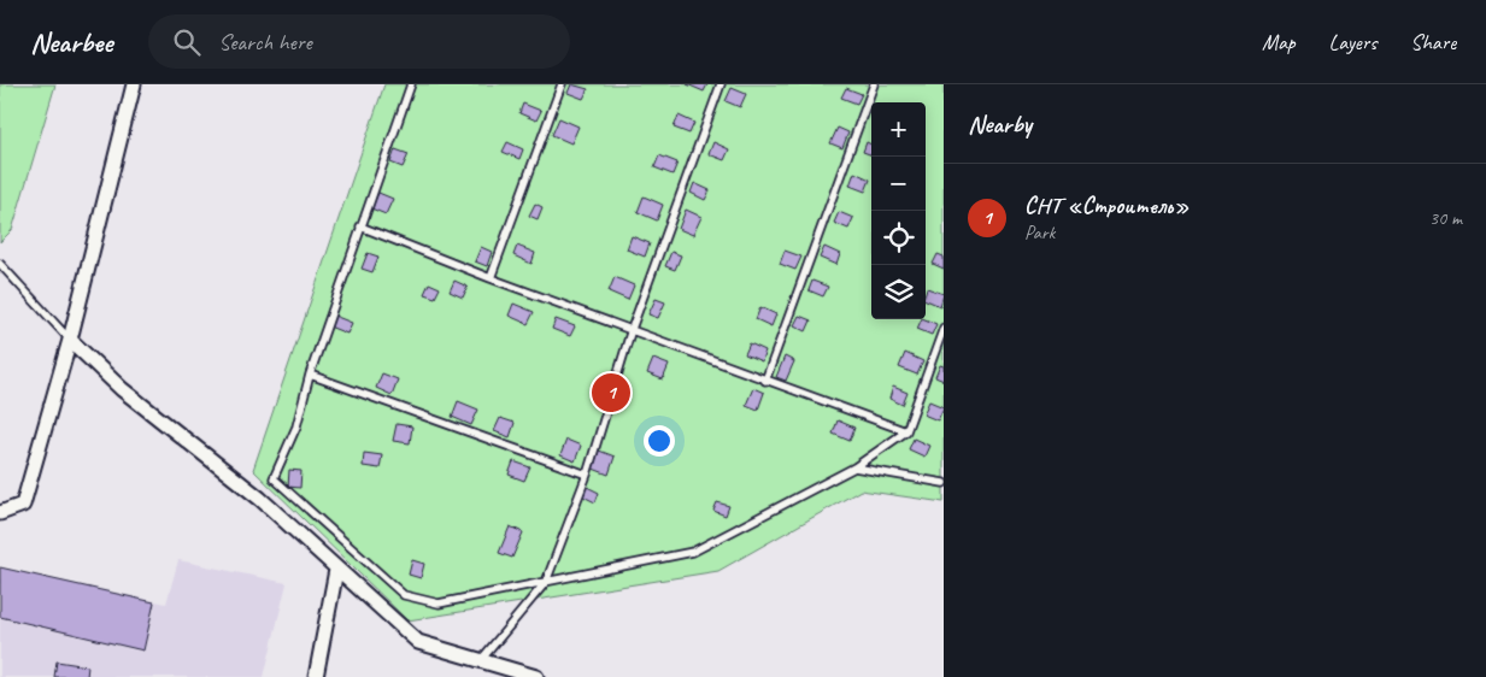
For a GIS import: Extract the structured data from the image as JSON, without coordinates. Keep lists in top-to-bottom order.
{
  "page": {
    "header": "Nearbee",
    "search": "Search here",
    "nav": ["Map", "Layers", "Share"],
    "heading": "Nearby",
    "map_buttons": ["+", "−"],
    "list": [
      {
        "mark": "1",
        "name": "СНТ «Строитель»",
        "note": "Park",
        "value": "30 m"
      }
    ],
    "pins": "1"
  }
}
